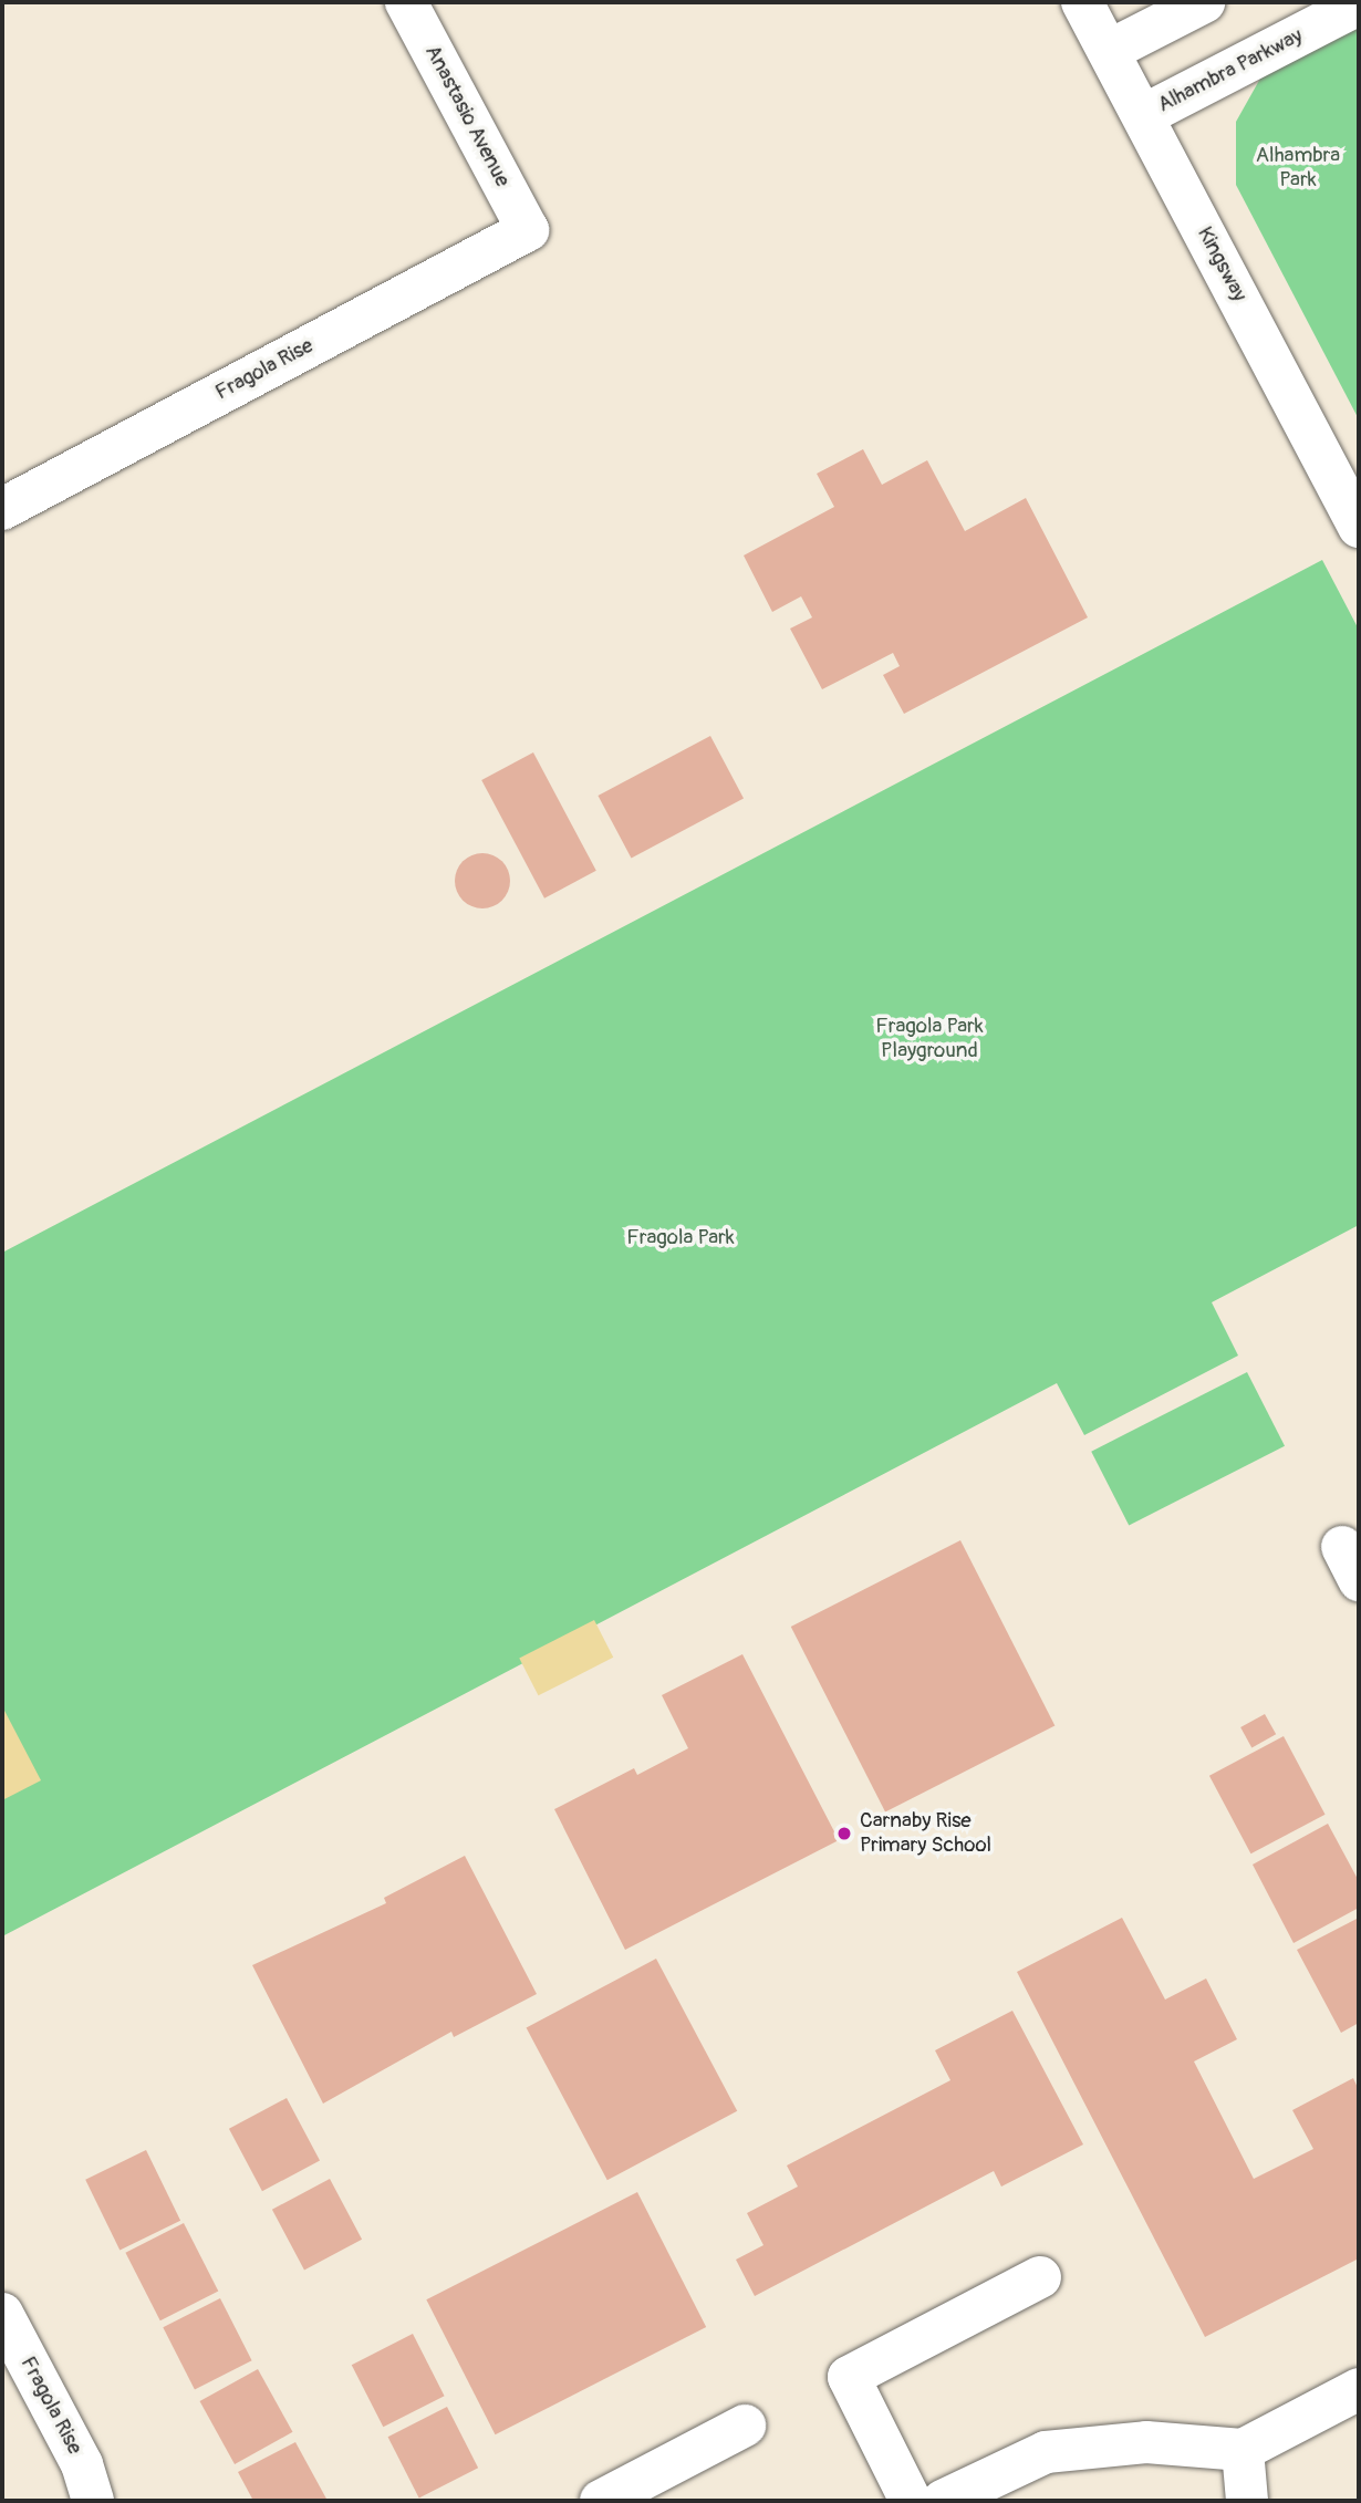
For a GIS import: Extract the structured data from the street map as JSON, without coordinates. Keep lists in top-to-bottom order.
{
  "streets": {
    "street": [
      "Alhambra Parkway",
      "Anastasio Avenue",
      "Kingsway",
      "Fragola Rise"
    ]
  },
  "crossings": [
    ["Alhambra Parkway", "Kingsway"],
    ["Anastasio Avenue", "Fragola Rise"]
  ],
  "parks": ["Alhambra Park", "Fragola Park Playground", "Fragola Park"],
  "places": ["Carnaby Rise Primary School"]
}
